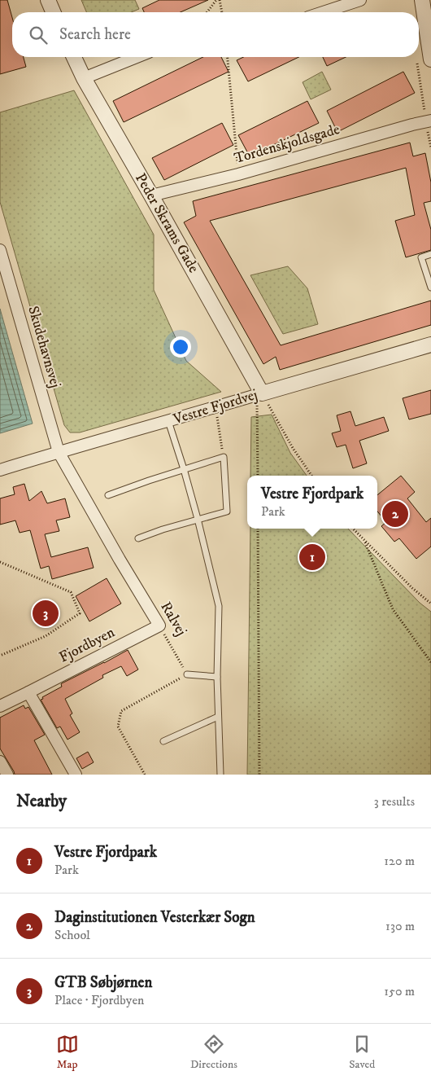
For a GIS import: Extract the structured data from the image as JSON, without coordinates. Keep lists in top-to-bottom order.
{
  "streets": {
    "street": [
      "Tordenskjoldsgade",
      "Peder Skrams Gade",
      "Skudehavnsvej",
      "Vestre Fjordvej",
      "Ralvej",
      "Fjordbyen"
    ]
  },
  "crossings": [
    ["Tordenskjoldsgade", "Peder Skrams Gade"],
    ["Peder Skrams Gade", "Vestre Fjordvej"],
    ["Skudehavnsvej", "Vestre Fjordvej"],
    ["Skudehavnsvej", "Ralvej"],
    ["Vestre Fjordvej", "Ralvej"],
    ["Ralvej", "Fjordbyen"]
  ],
  "page": {
    "search": "Search here",
    "popup": ["Vestre Fjordpark", "Park"],
    "pins": ["2", "1", "3"],
    "heading": ["Nearby", "3 results"],
    "list": [
      {
        "mark": "1",
        "name": "Vestre Fjordpark",
        "note": "Park",
        "value": "120 m"
      },
      {
        "mark": "2",
        "name": "Daginstitutionen Vesterkær Sogn",
        "note": "School",
        "value": "130 m"
      },
      {
        "mark": "3",
        "name": "GTB Søbjørnen",
        "note": "Place · Fjordbyen",
        "value": "150 m"
      }
    ],
    "nav": ["Map", "Directions", "Saved"]
  }
}
